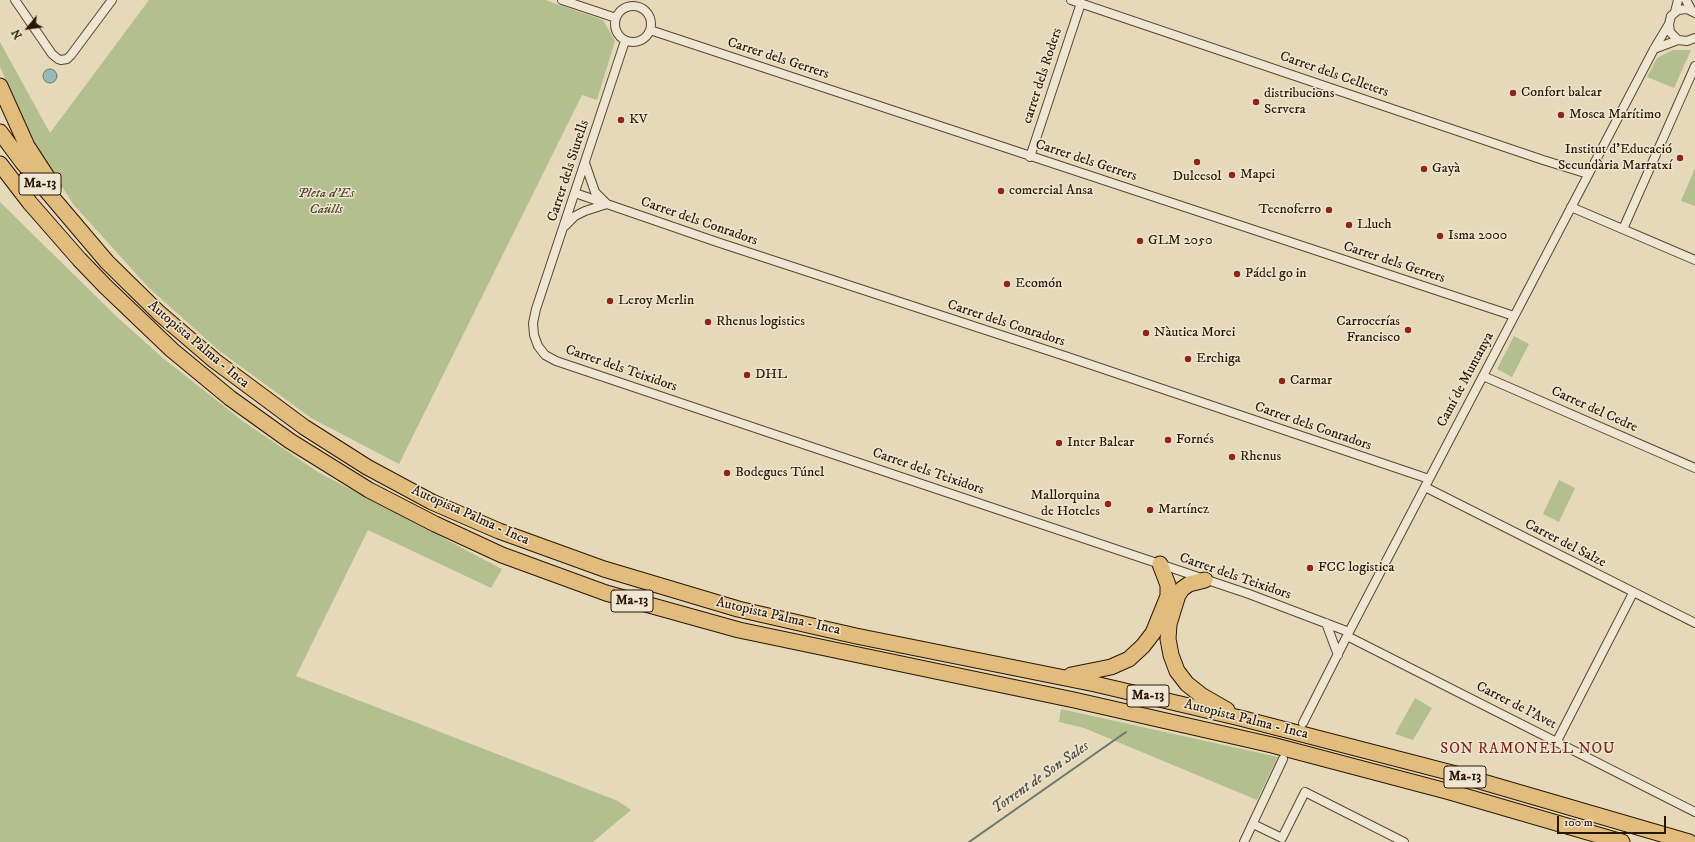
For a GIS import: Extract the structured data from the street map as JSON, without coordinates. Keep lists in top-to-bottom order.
{
  "streets": {
    "highway": ["Ma-13", "Autopista Palma - Inca"],
    "street": [
      "Carrer dels Gerrers",
      "Carrer dels Celleters",
      "carrer dels Roders",
      "Carrer dels Siurells",
      "Carrer dels Conradors",
      "Carrer dels Teixidors",
      "Camí de Muntanya",
      "Carrer del Cedre",
      "Carrer del Salze",
      "Carrer de l'Avet"
    ]
  },
  "crossings": [
    ["Carrer dels Gerrers", "carrer dels Roders"],
    ["Carrer dels Gerrers", "Carrer dels Siurells"],
    ["Carrer dels Gerrers", "Camí de Muntanya"],
    ["Carrer dels Celleters", "carrer dels Roders"],
    ["Carrer dels Celleters", "Camí de Muntanya"],
    ["Carrer dels Siurells", "Carrer dels Conradors"],
    ["Carrer dels Siurells", "Carrer dels Teixidors"],
    ["Carrer dels Conradors", "Camí de Muntanya"],
    ["Carrer dels Teixidors", "Camí de Muntanya"],
    ["Carrer dels Teixidors", "Carrer de l'Avet"],
    ["Camí de Muntanya", "Carrer del Cedre"],
    ["Camí de Muntanya", "Carrer del Salze"],
    ["Camí de Muntanya", "Carrer de l'Avet"]
  ],
  "districts": ["SON RAMONELL NOU"],
  "water": ["Torrent de Son Sales"],
  "parks": ["Pleta d'Es Caülls"],
  "places": [
    "Confort balear",
    "distribucions Servera",
    "Mosca Marítimo",
    "KV",
    "Institut d'Educació Secundària Marratxí",
    "Dulcesol",
    "Gayà",
    "Mapei",
    "comercial Ansa",
    "Tecnoferro",
    "Lluch",
    "Isma 2000",
    "GLM 2050",
    "Pádel go in",
    "Ecomón",
    "Leroy Merlin",
    "Rhenus logistics",
    "Carrocerías Francisco",
    "Nàutica Morei",
    "Erchiga",
    "DHL",
    "Carmar",
    "Fornés",
    "Inter Balear",
    "Rhenus",
    "Bodegues Túnel",
    "Mallorquina de Hoteles",
    "Martínez",
    "FCC logistica"
  ],
  "scale_bar": "100 m",
  "north": "bottom left"
}
